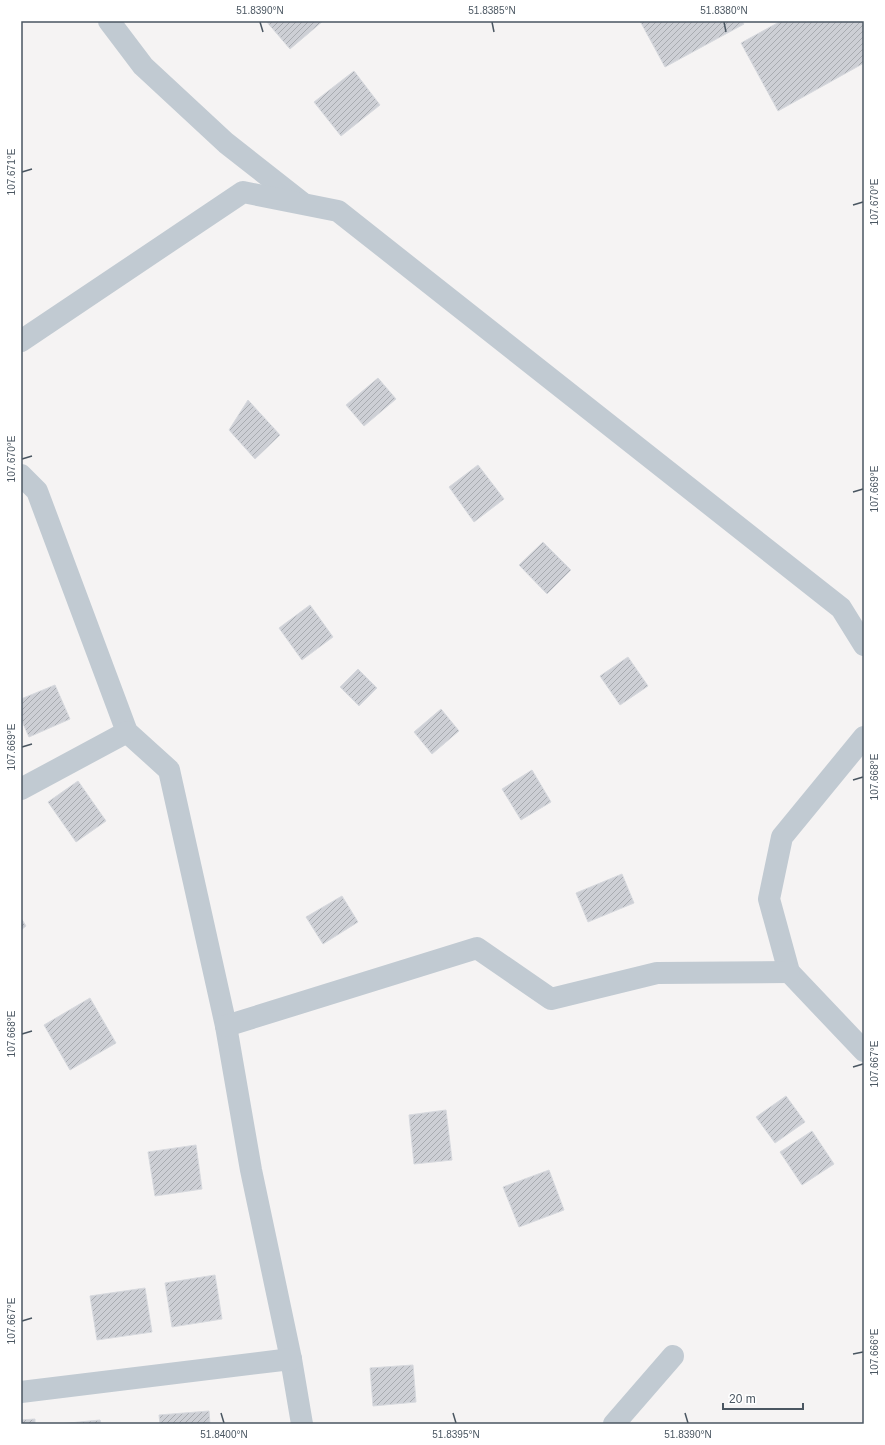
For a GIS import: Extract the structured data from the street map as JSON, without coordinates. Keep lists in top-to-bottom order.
{
  "scale_bar": "20 m",
  "coordinates": [
    "51.8390°N",
    "51.8385°N",
    "51.8380°N",
    "107.671°E",
    "107.670°E",
    "107.669°E",
    "107.668°E",
    "107.667°E",
    "107.666°E",
    "51.8400°N",
    "51.8395°N"
  ]
}
